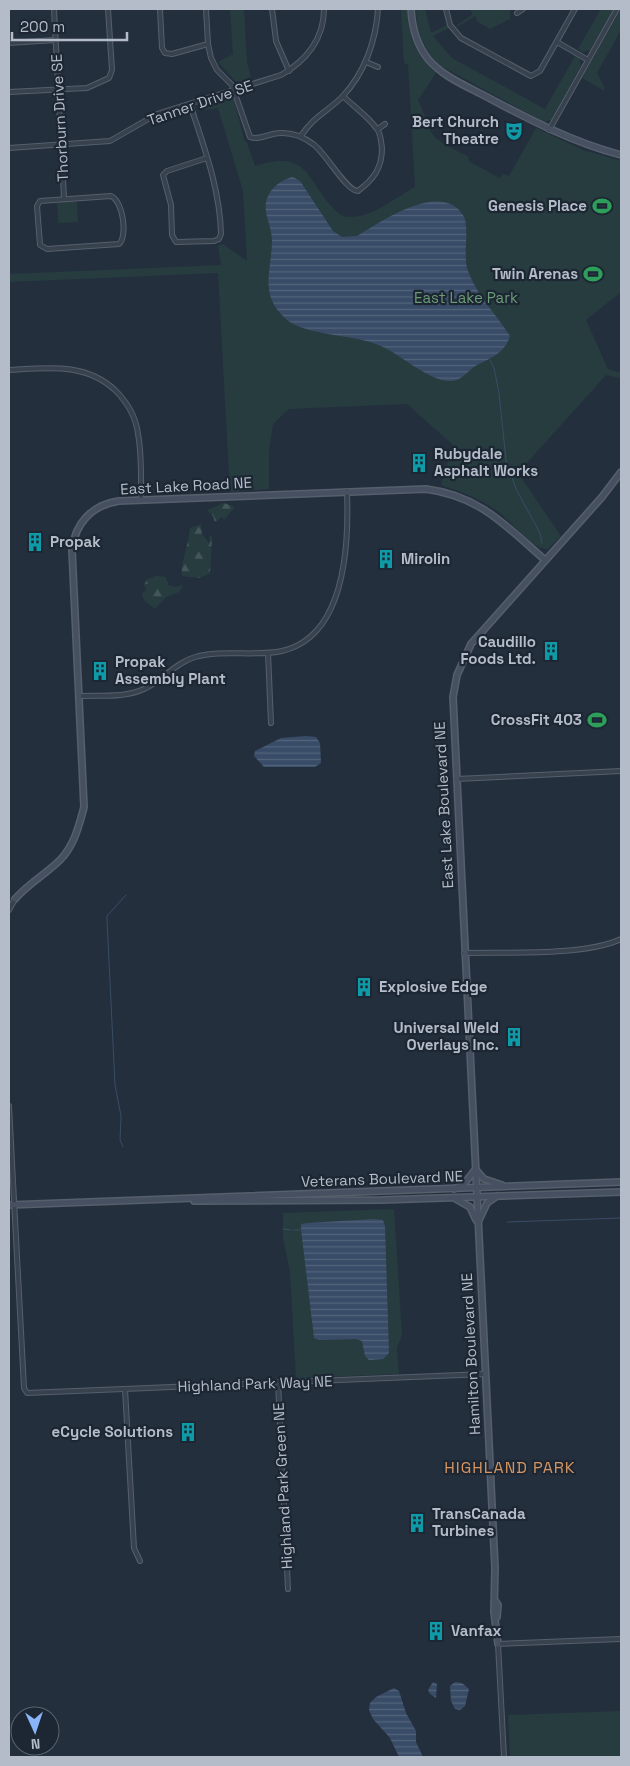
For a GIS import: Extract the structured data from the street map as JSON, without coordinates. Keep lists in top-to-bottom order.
{
  "streets": {
    "main road": [
      "East Lake Road NE",
      "East Lake Boulevard NE",
      "Veterans Boulevard NE",
      "Hamilton Boulevard NE"
    ],
    "street": [
      "Tanner Drive SE",
      "Thorburn Drive SE",
      "Highland Park Way NE",
      "Highland Park Green NE"
    ]
  },
  "crossings": [
    ["Tanner Drive SE", "Thorburn Drive SE"],
    ["East Lake Road NE", "East Lake Boulevard NE"],
    ["East Lake Boulevard NE", "Veterans Boulevard NE"],
    ["East Lake Boulevard NE", "Hamilton Boulevard NE"],
    ["Veterans Boulevard NE", "Hamilton Boulevard NE"],
    ["Veterans Boulevard NE", "Highland Park Way NE"],
    ["Hamilton Boulevard NE", "Highland Park Way NE"],
    ["Highland Park Way NE", "Highland Park Green NE"]
  ],
  "districts": ["HIGHLAND PARK"],
  "parks": ["East Lake Park"],
  "places": {
    "theatre": ["Bert Church Theatre"],
    "sports": ["Genesis Place", "Twin Arenas", "CrossFit 403"],
    "building": [
      "Rubydale Asphalt Works",
      "Propak",
      "Mirolin",
      "Caudillo Foods Ltd.",
      "Propak Assembly Plant",
      "Explosive Edge",
      "Universal Weld Overlays Inc.",
      "eCycle Solutions",
      "TransCanada Turbines",
      "Vanfax"
    ]
  },
  "scale_bar": "200 m",
  "north": "bottom"
}
